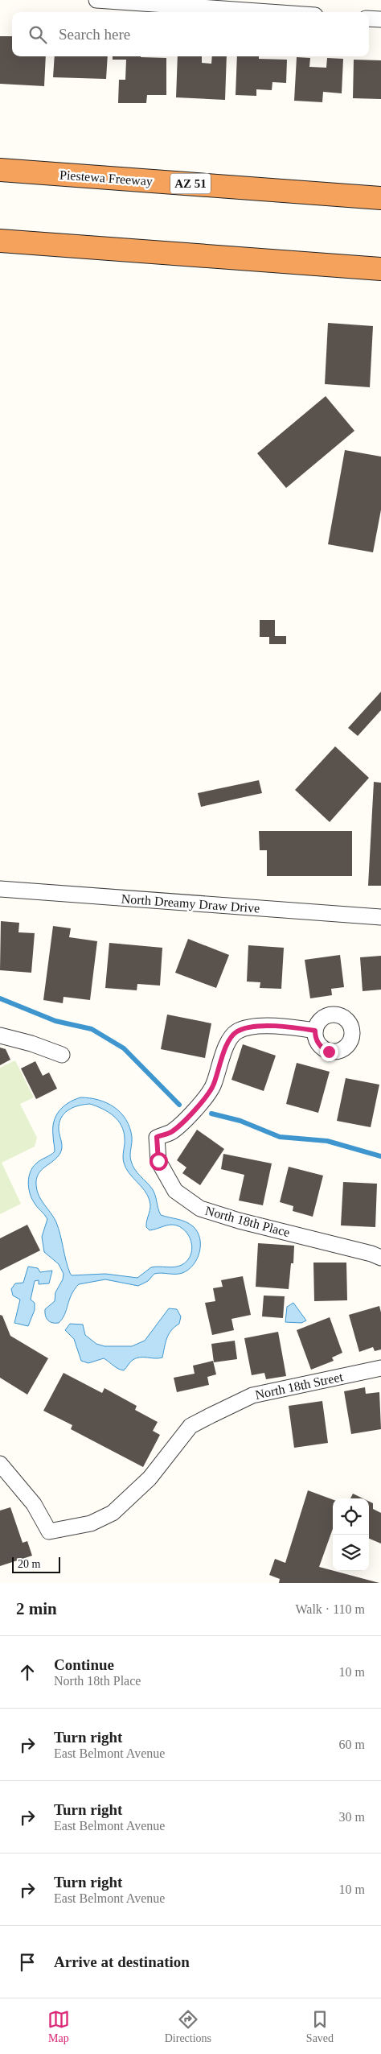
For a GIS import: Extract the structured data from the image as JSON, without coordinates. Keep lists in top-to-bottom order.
{
  "streets": {
    "highway": ["Piestewa Freeway", "AZ 51"],
    "street": ["North Dreamy Draw Drive", "North 18th Place", "North 18th Street"]
  },
  "scale_bar": "20 m",
  "page": {
    "search": "Search here",
    "scale": "20 m",
    "heading": ["2 min", "Walk · 110 m"],
    "list": [
      ["Continue", "North 18th Place", "10 m"],
      ["Turn right", "East Belmont Avenue", "60 m"],
      ["Turn right", "East Belmont Avenue", "30 m"],
      ["Turn right", "East Belmont Avenue", "10 m"],
      "Arrive at destination"
    ],
    "nav": ["Map", "Directions", "Saved"]
  }
}
